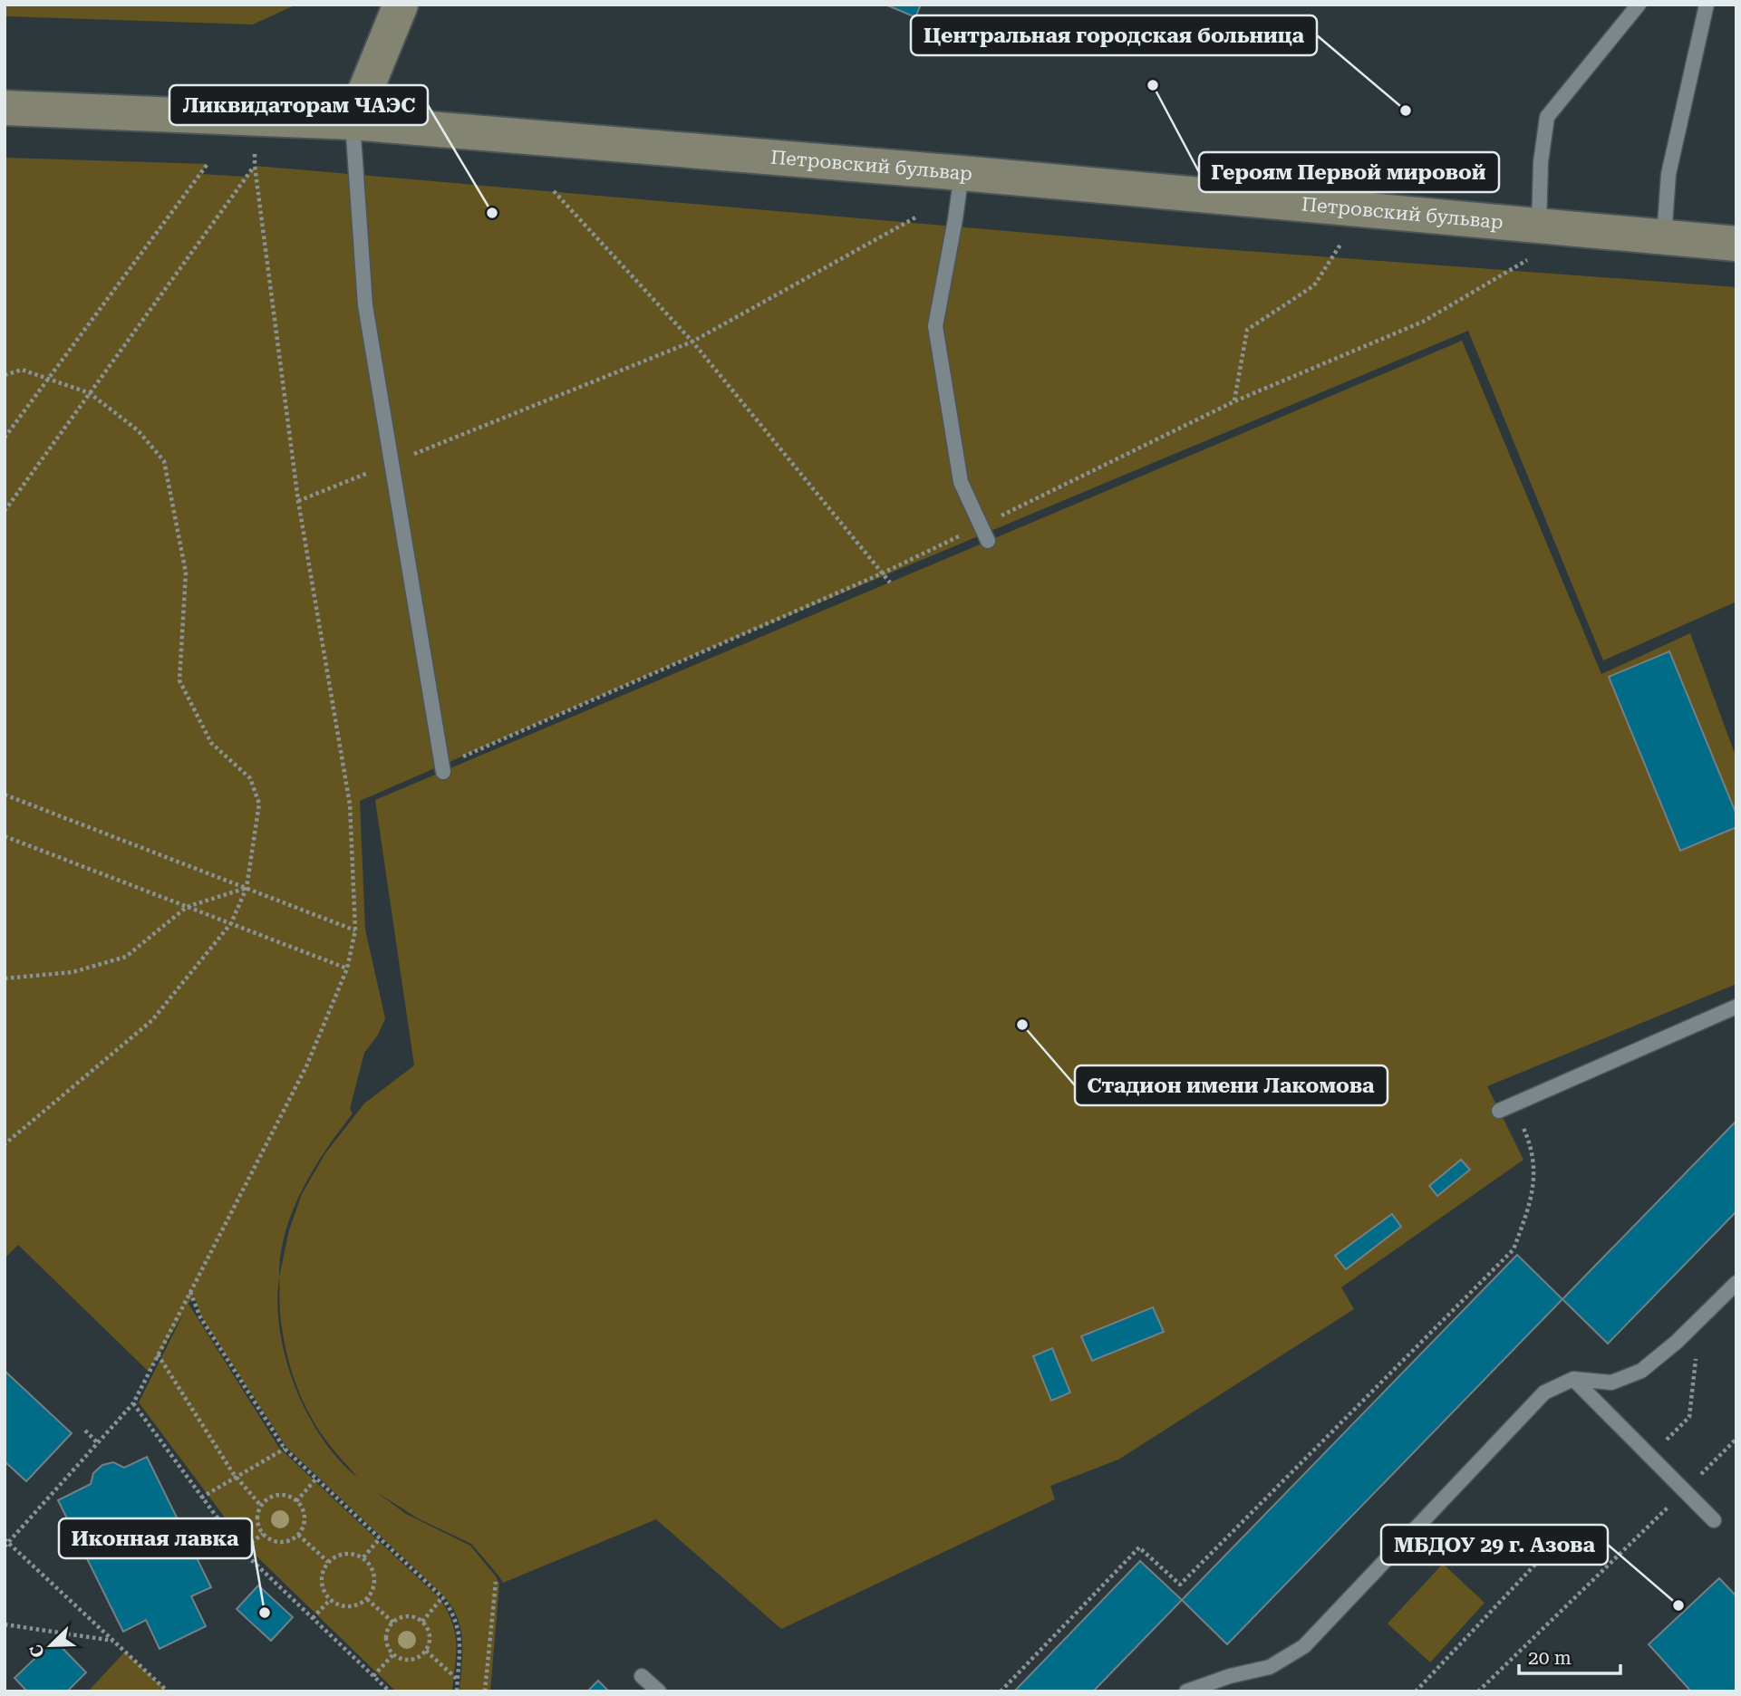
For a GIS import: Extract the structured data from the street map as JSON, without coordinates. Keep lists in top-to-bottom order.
{
  "streets": {
    "street": ["Петровский бульвар"]
  },
  "places": [
    "Героям Первой мировой",
    "Центральная городская больница",
    "Ликвидаторам ЧАЭС",
    "Стадион имени Лакомова",
    "МБДОУ 29 г. Азова",
    "Иконная лавка"
  ],
  "scale_bar": "20 m",
  "north": "bottom left"
}
